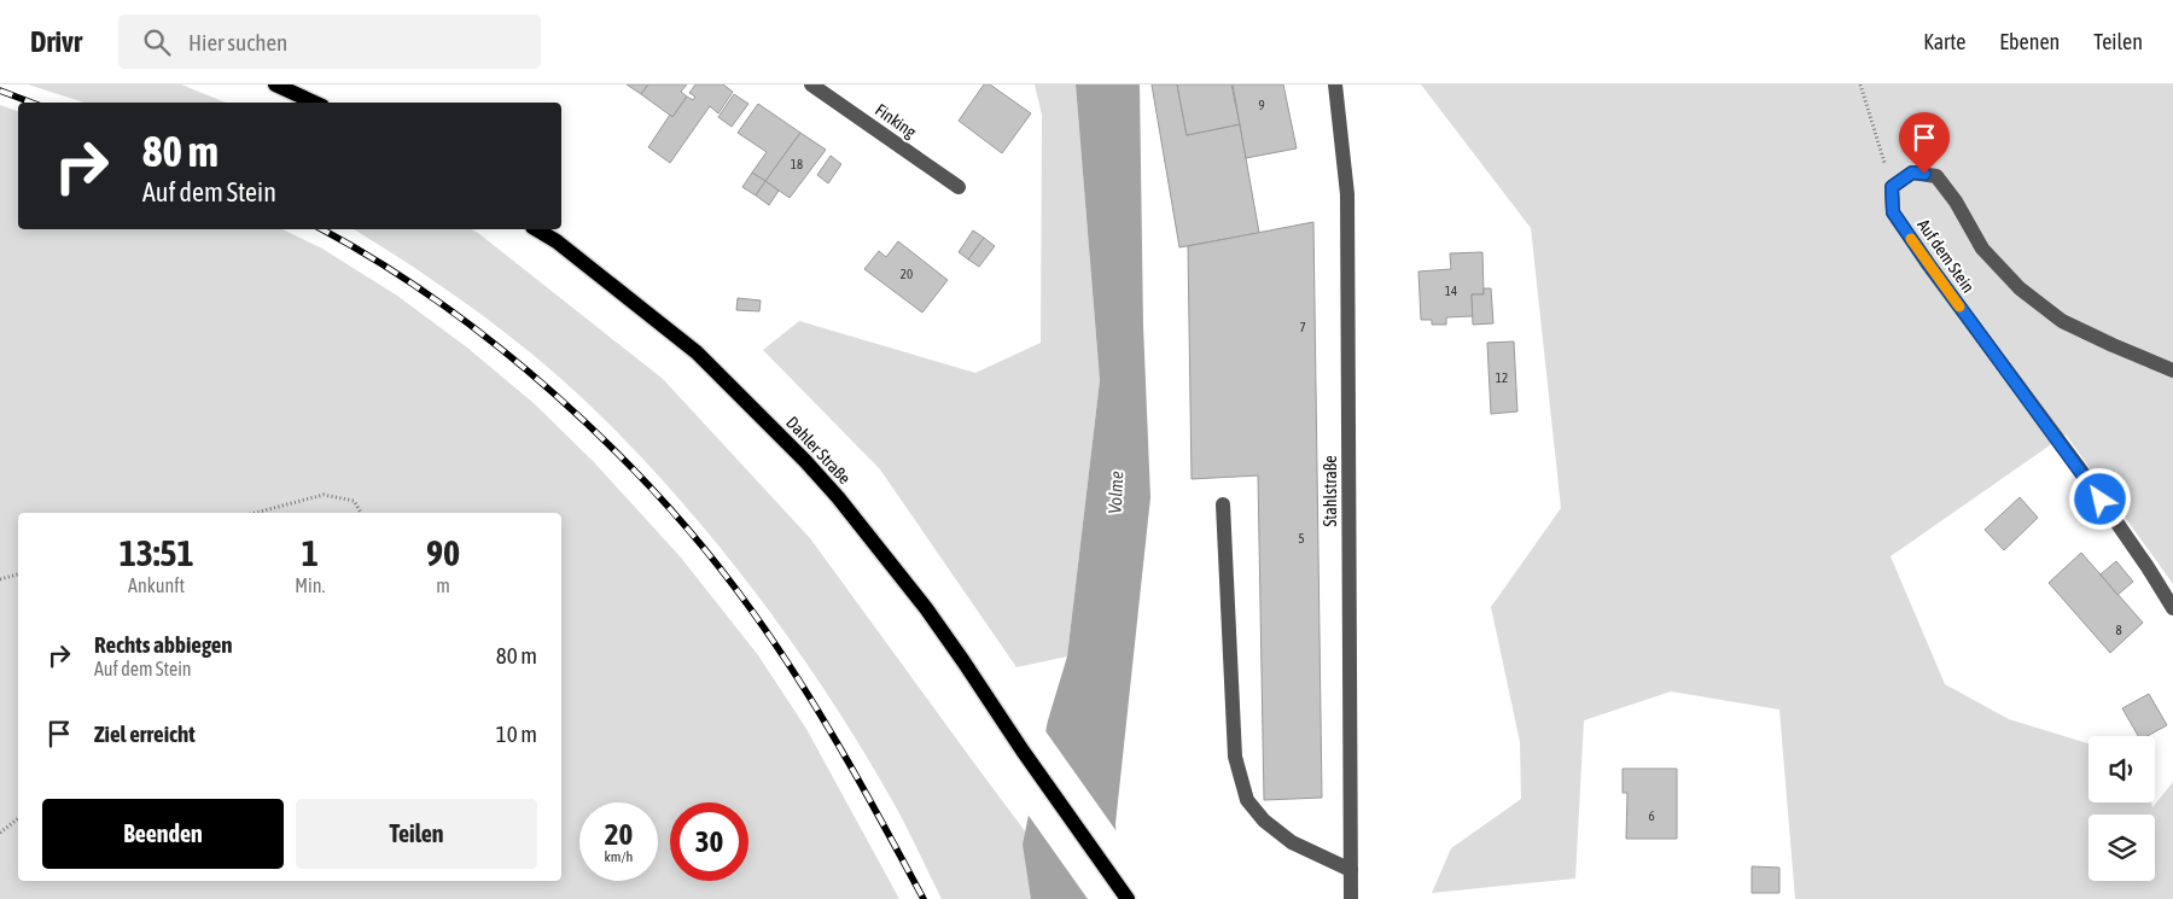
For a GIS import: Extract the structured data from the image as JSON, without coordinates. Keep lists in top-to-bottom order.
{
  "streets": {
    "main road": ["Dahler Straße"],
    "street": ["Finking", "Auf dem Stein", "Stahlstraße"]
  },
  "water": ["Volme"],
  "house_numbers": [
    "9",
    "18",
    "20",
    "14",
    "7",
    "12",
    "5",
    "8",
    "6"
  ],
  "page": {
    "header": "Drivr",
    "search": "Hier suchen",
    "nav": ["Karte", "Ebenen", "Teilen"],
    "turn": ["80 m", "Auf dem Stein"],
    "eta": [
      "13:51",
      "Ankunft",
      "1",
      "Min.",
      "90",
      "m"
    ],
    "list": [
      {
        "name": "Rechts abbiegen",
        "note": "Auf dem Stein",
        "value": "80 m"
      },
      {
        "name": "Ziel erreicht",
        "value": "10 m"
      }
    ],
    "buttons": ["Beenden", "Teilen"],
    "speed": "20 km/h",
    "limit": "30"
  }
}
